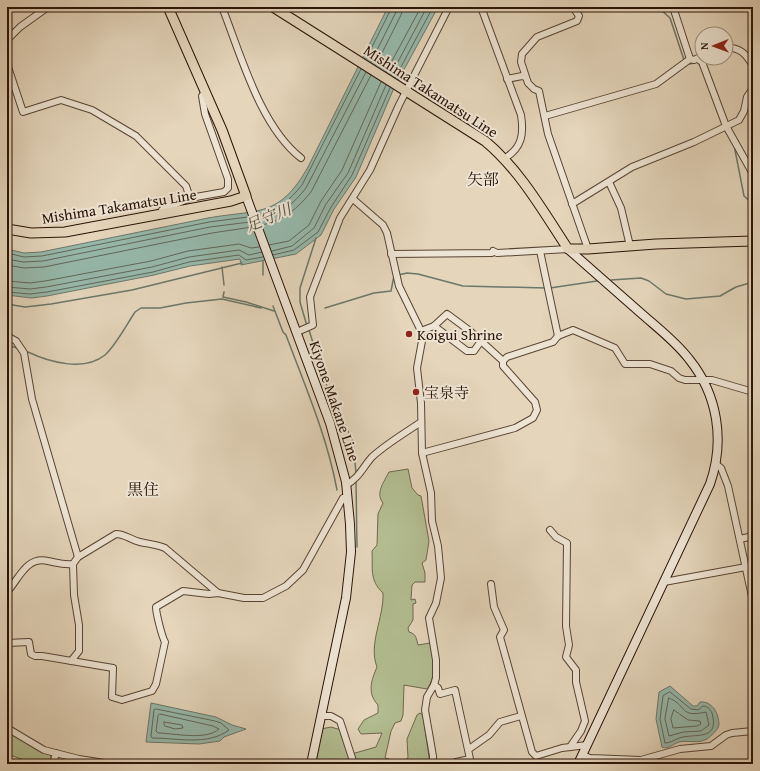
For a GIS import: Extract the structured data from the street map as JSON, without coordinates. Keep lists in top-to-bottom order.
{
  "streets": {
    "main road": ["Mishima Takamatsu Line"],
    "street": ["Kiyone Makane Line"]
  },
  "crossings": [
    ["Mishima Takamatsu Line", "Kiyone Makane Line"]
  ],
  "districts": ["矢部", "黒住"],
  "water": ["足守川"],
  "places": ["Koigui Shrine", "宝泉寺"],
  "north": "left"
}
